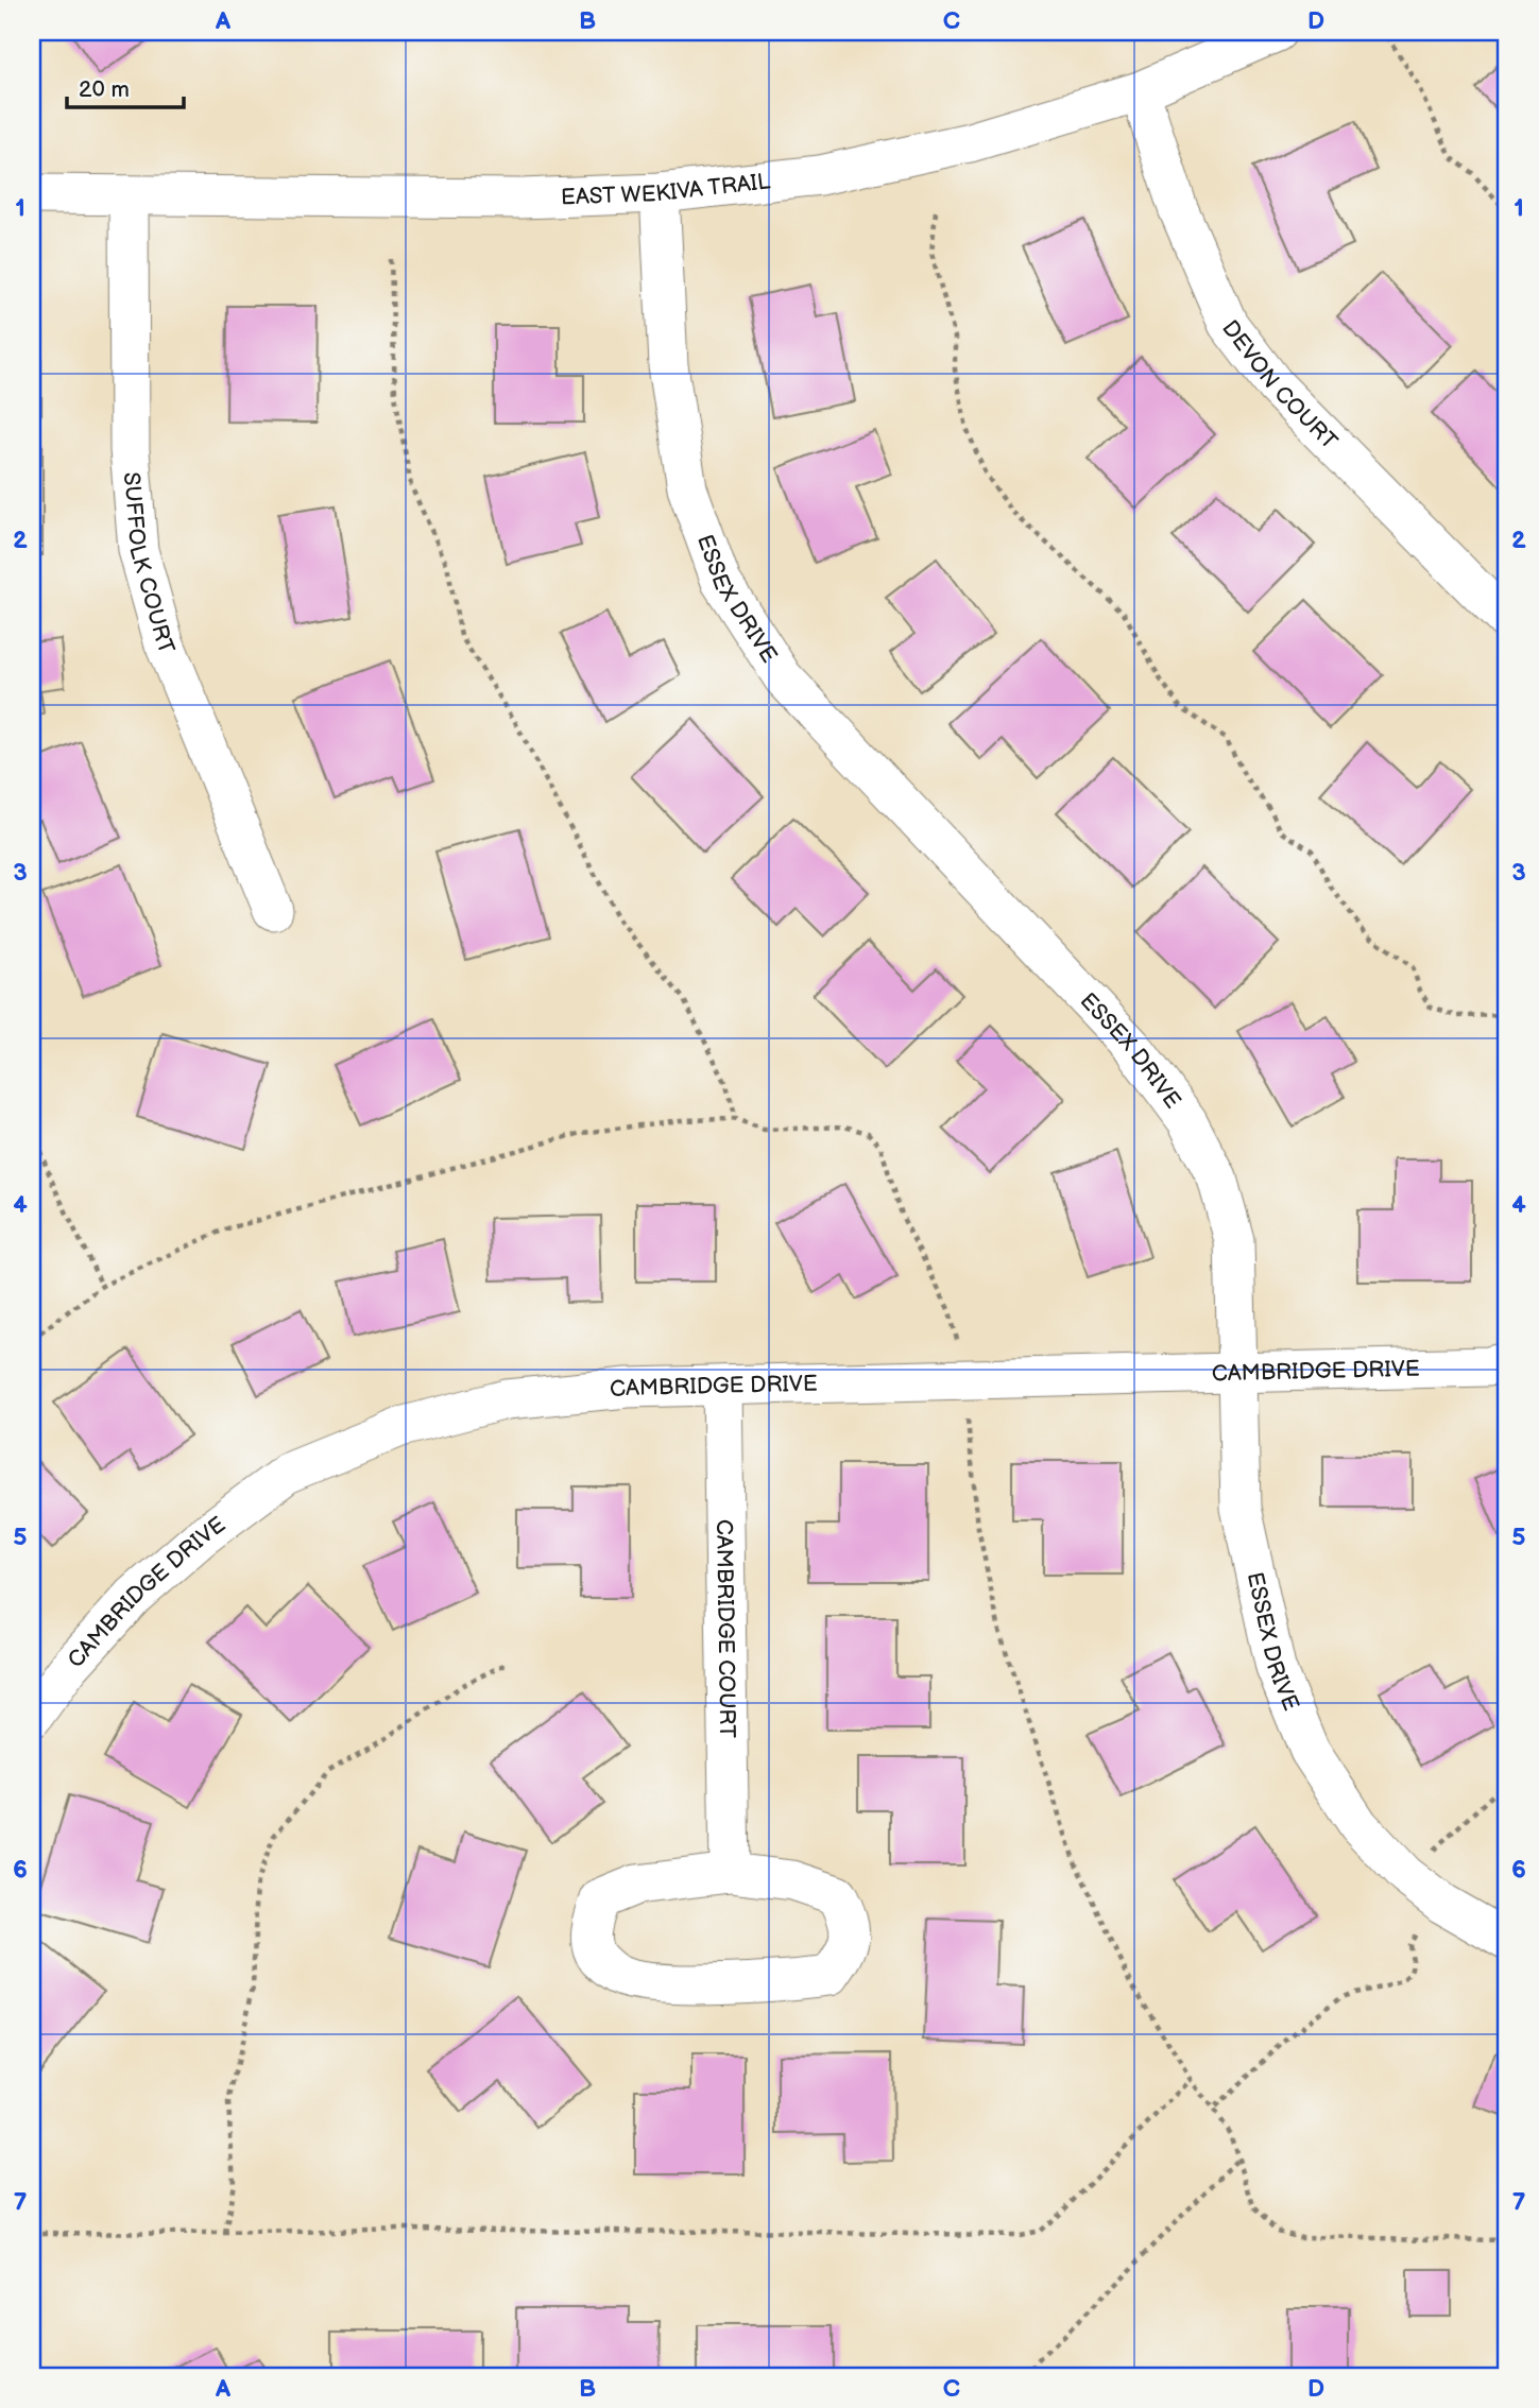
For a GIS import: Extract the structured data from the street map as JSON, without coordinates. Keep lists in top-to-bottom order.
{
  "streets": {
    "street": [
      "EAST WEKIVA TRAIL",
      "DEVON COURT",
      "SUFFOLK COURT",
      "ESSEX DRIVE",
      "CAMBRIDGE DRIVE",
      "CAMBRIDGE COURT"
    ]
  },
  "crossings": [
    ["EAST WEKIVA TRAIL", "DEVON COURT"],
    ["EAST WEKIVA TRAIL", "SUFFOLK COURT"],
    ["EAST WEKIVA TRAIL", "ESSEX DRIVE"],
    ["ESSEX DRIVE", "CAMBRIDGE DRIVE"],
    ["CAMBRIDGE DRIVE", "CAMBRIDGE COURT"]
  ],
  "scale_bar": "20 m",
  "grid": {
    "columns": [
      "A",
      "B",
      "C",
      "D"
    ],
    "rows": [
      "1",
      "2",
      "3",
      "4",
      "5",
      "6",
      "7"
    ]
  }
}
